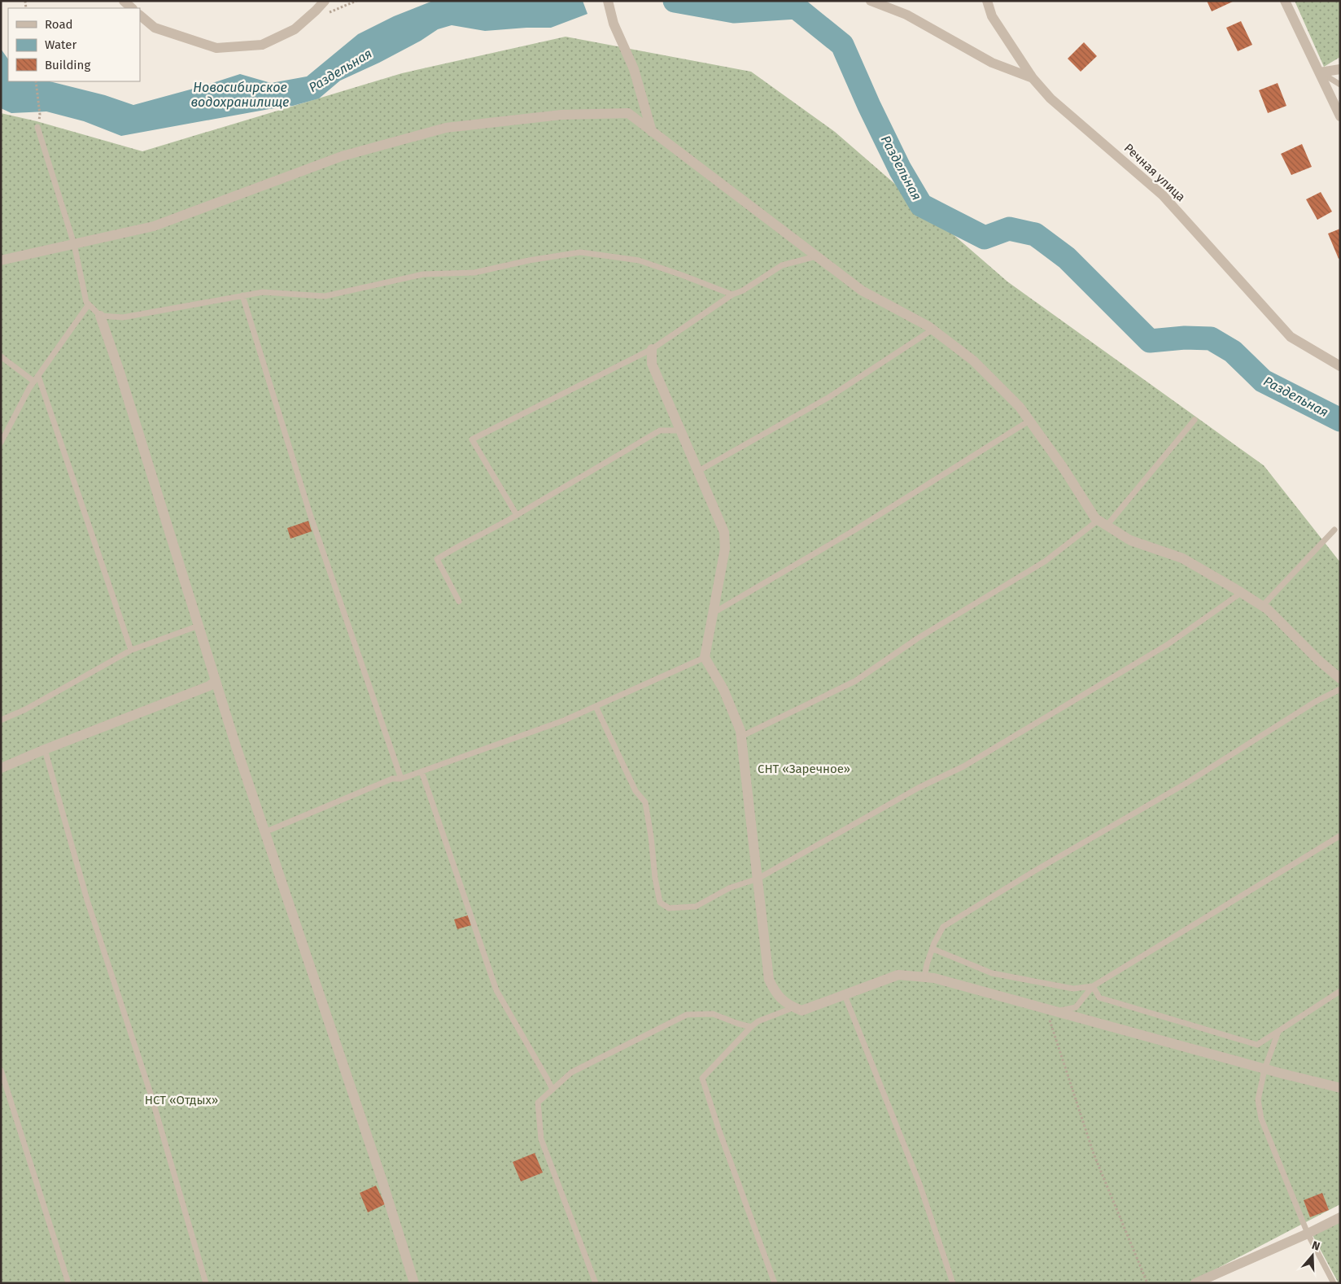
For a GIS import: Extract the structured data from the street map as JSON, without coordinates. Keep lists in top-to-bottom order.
{
  "streets": {
    "street": ["Речная улица"]
  },
  "water": ["Раздельная", "Новосибирское водохранилище"],
  "parks": ["СНТ «Заречное»", "НСТ «Отдых»"],
  "legend": ["Road", "Water", "Building"],
  "north": "top"
}
